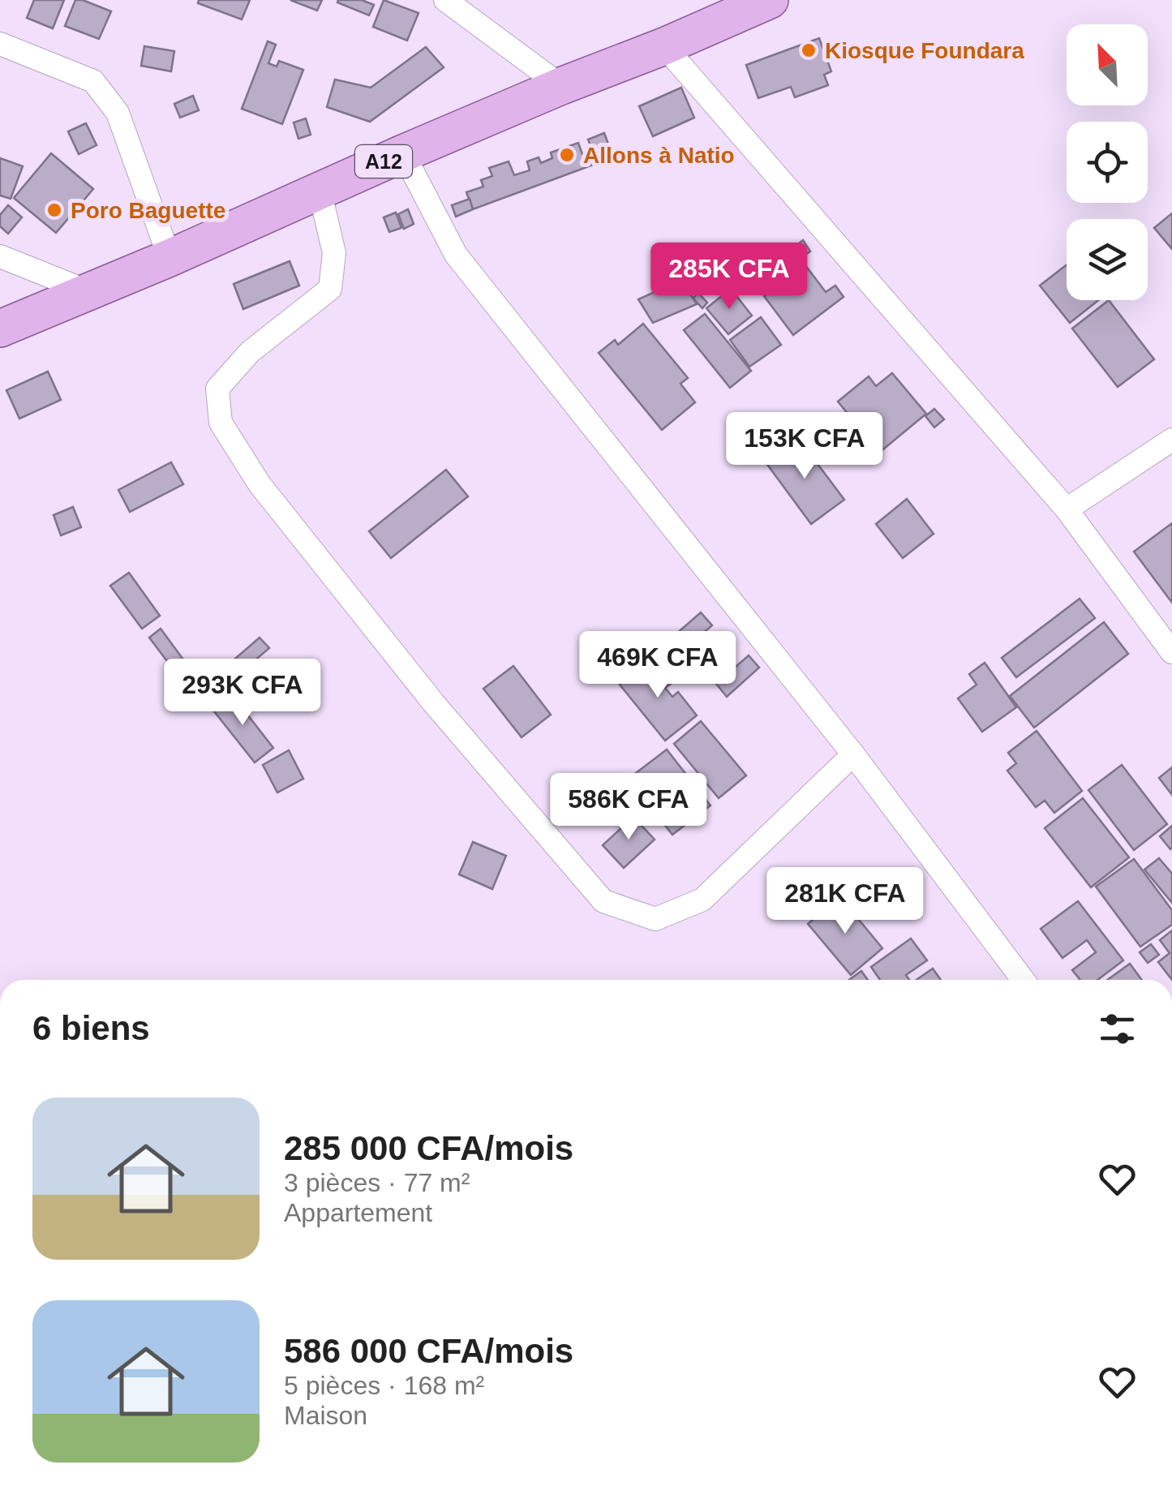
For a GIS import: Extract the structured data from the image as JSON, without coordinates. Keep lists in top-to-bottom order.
{
  "streets": {
    "main road": ["A12"]
  },
  "places": ["Kiosque Foundara", "Allons à Natio", "Poro Baguette"],
  "north": "top left",
  "page": {
    "price": [
      "285K CFA",
      "153K CFA",
      "469K CFA",
      "293K CFA",
      "586K CFA",
      "281K CFA"
    ],
    "heading": "6 biens",
    "list": [
      {
        "name": "285 000 CFA/mois",
        "note": "3 pièces · 77 m² · Appartement"
      },
      {
        "name": "586 000 CFA/mois",
        "note": "5 pièces · 168 m² · Maison"
      }
    ]
  }
}
